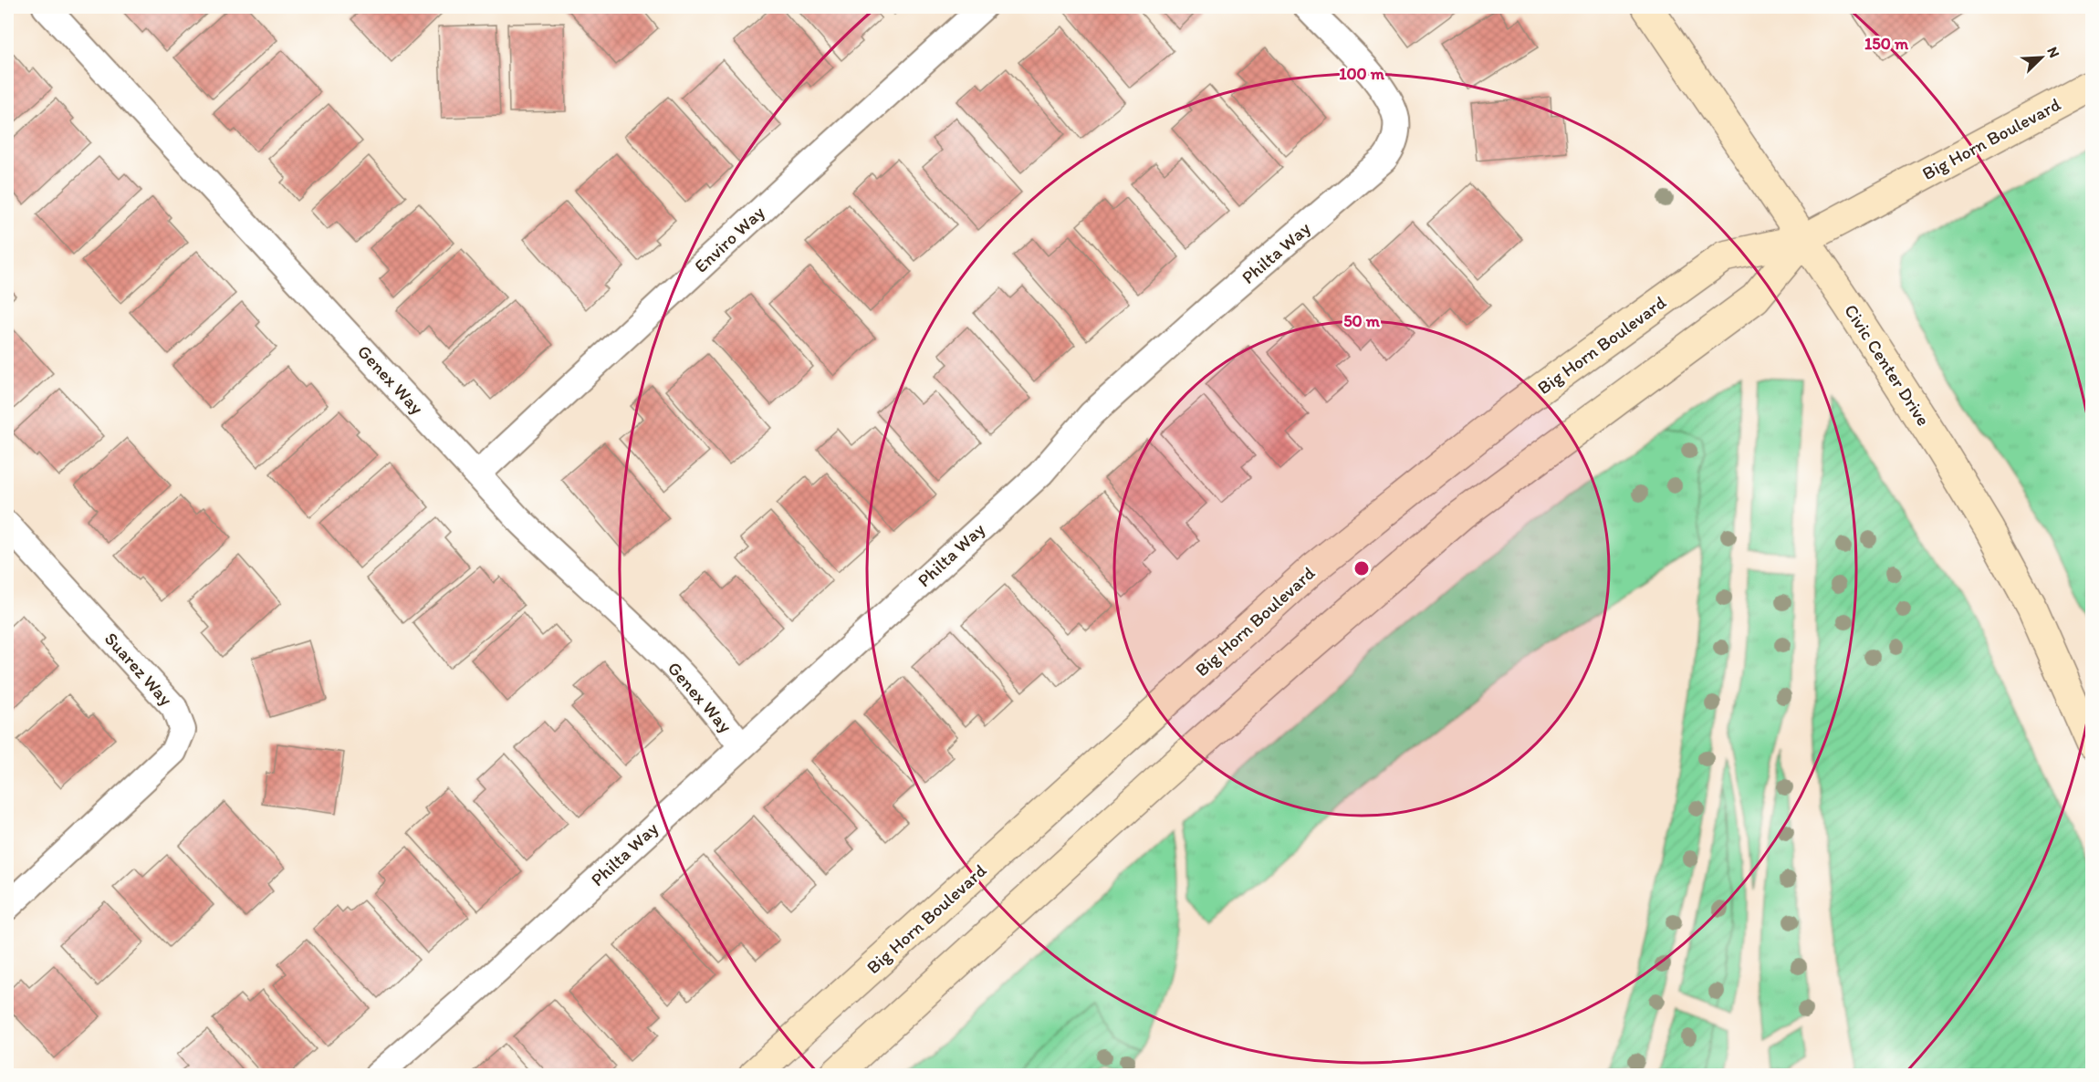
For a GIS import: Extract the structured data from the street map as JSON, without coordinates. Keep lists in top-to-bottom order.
{
  "streets": {
    "main road": ["Big Horn Boulevard", "Civic Center Drive"],
    "street": [
      "Enviro Way",
      "Philta Way",
      "Genex Way",
      "Suarez Way"
    ]
  },
  "crossings": [
    ["Big Horn Boulevard", "Civic Center Drive"],
    ["Enviro Way", "Genex Way"],
    ["Philta Way", "Genex Way"]
  ],
  "north": "top right",
  "rings": ["150 m", "100 m", "50 m"]
}
